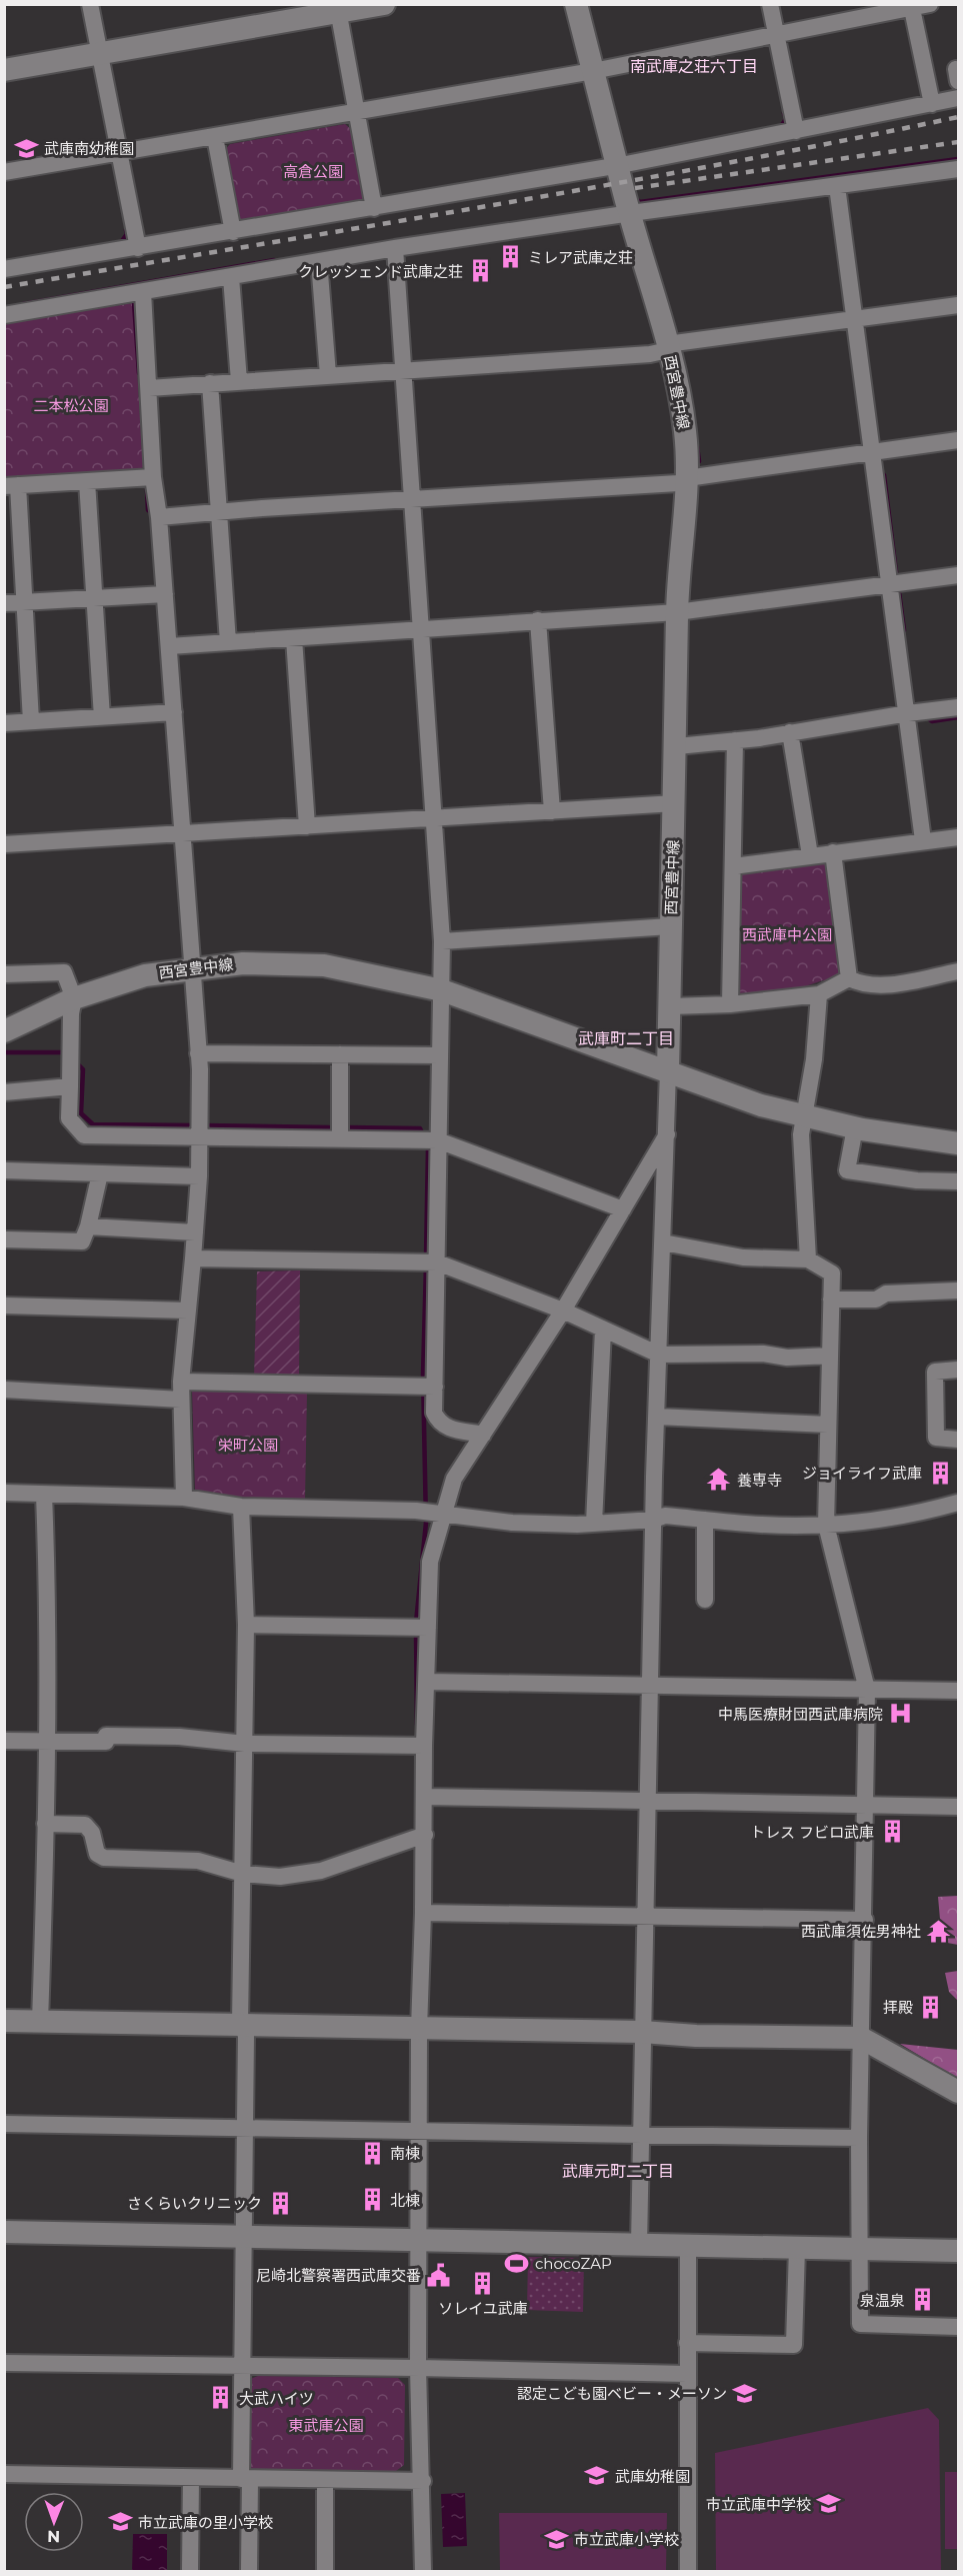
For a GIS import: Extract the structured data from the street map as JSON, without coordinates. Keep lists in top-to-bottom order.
{
  "streets": {
    "street": ["西宮豊中線"]
  },
  "districts": ["南武庫之荘六丁目", "武庫町二丁目", "武庫元町二丁目"],
  "parks": [
    "高倉公園",
    "二本松公園",
    "西武庫中公園",
    "栄町公園",
    "東武庫公園"
  ],
  "places": {
    "school or university": [
      "武庫南幼稚園",
      "認定こども園ベビー・メーソン",
      "武庫幼稚園",
      "市立武庫中学校",
      "市立武庫の里小学校",
      "市立武庫小学校"
    ],
    "building": [
      "ミレア武庫之荘",
      "クレッシェンド武庫之荘",
      "ジョイライフ武庫",
      "トレス フビロ武庫",
      "拝殿",
      "南棟",
      "北棟",
      "さくらいクリニック",
      "ソレイユ武庫",
      "泉温泉",
      "大武ハイツ"
    ],
    "temple": ["養専寺", "西武庫須佐男神社"],
    "hospital": ["中馬医療財団西武庫病院"],
    "sports": ["chocoZAP"],
    "public building": ["尼崎北警察署西武庫交番"]
  },
  "north": "bottom"
}
